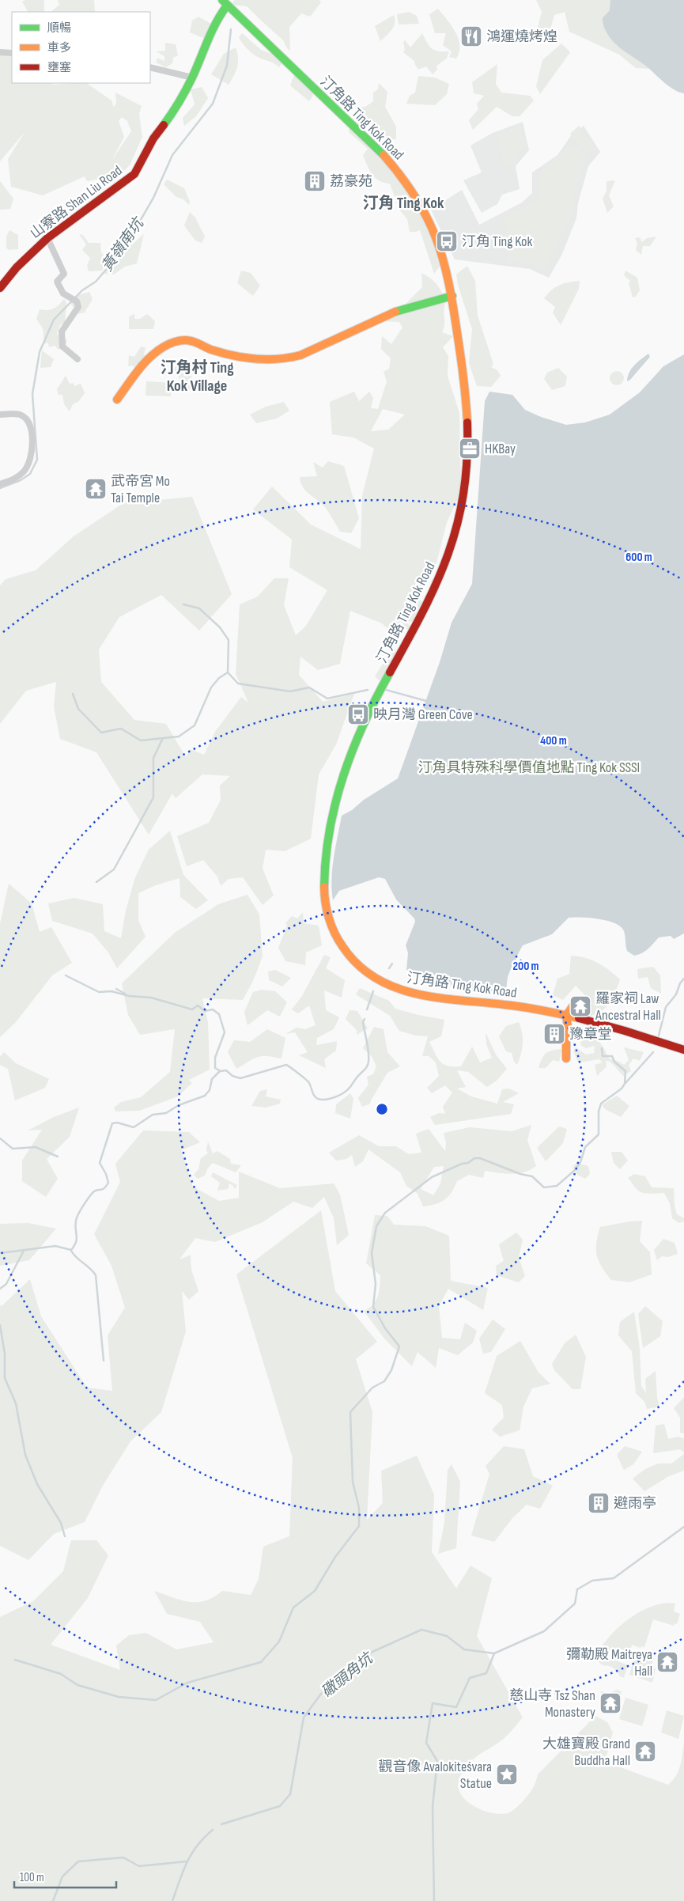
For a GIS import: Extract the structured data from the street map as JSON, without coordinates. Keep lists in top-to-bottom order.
{
  "streets": {
    "main road": ["汀角路 Ting Kok Road", "山寮路 Shan Liu Road"]
  },
  "crossings": [
    ["汀角路 Ting Kok Road", "山寮路 Shan Liu Road"]
  ],
  "districts": ["汀角 Ting Kok", "汀角村 Ting Kok Village"],
  "water": ["黃嶺南坑", "䃟頭角坑"],
  "parks": ["汀角具特殊科學價值地點 Ting Kok SSSI"],
  "places": {
    "restaurant": ["鴻運燒烤煌"],
    "building": ["荔豪苑", "豫章堂", "避雨亭"],
    "bus stop": ["汀角 Ting Kok", "映月灣 Green Cove"],
    "office": ["HKBay"],
    "temple": [
      "武帝宮 Mo Tai Temple",
      "羅家祠 Law Ancestral Hall",
      "彌勒殿 Maitreya Hall",
      "慈山寺 Tsz Shan Monastery",
      "大雄寶殿 Grand Buddha Hall"
    ],
    "place": ["觀音像 Avalokiteśvara Statue"]
  },
  "legend": ["順暢", "車多", "壅塞"],
  "scale_bar": "100 m",
  "rings": ["600 m", "400 m", "200 m"]
}
